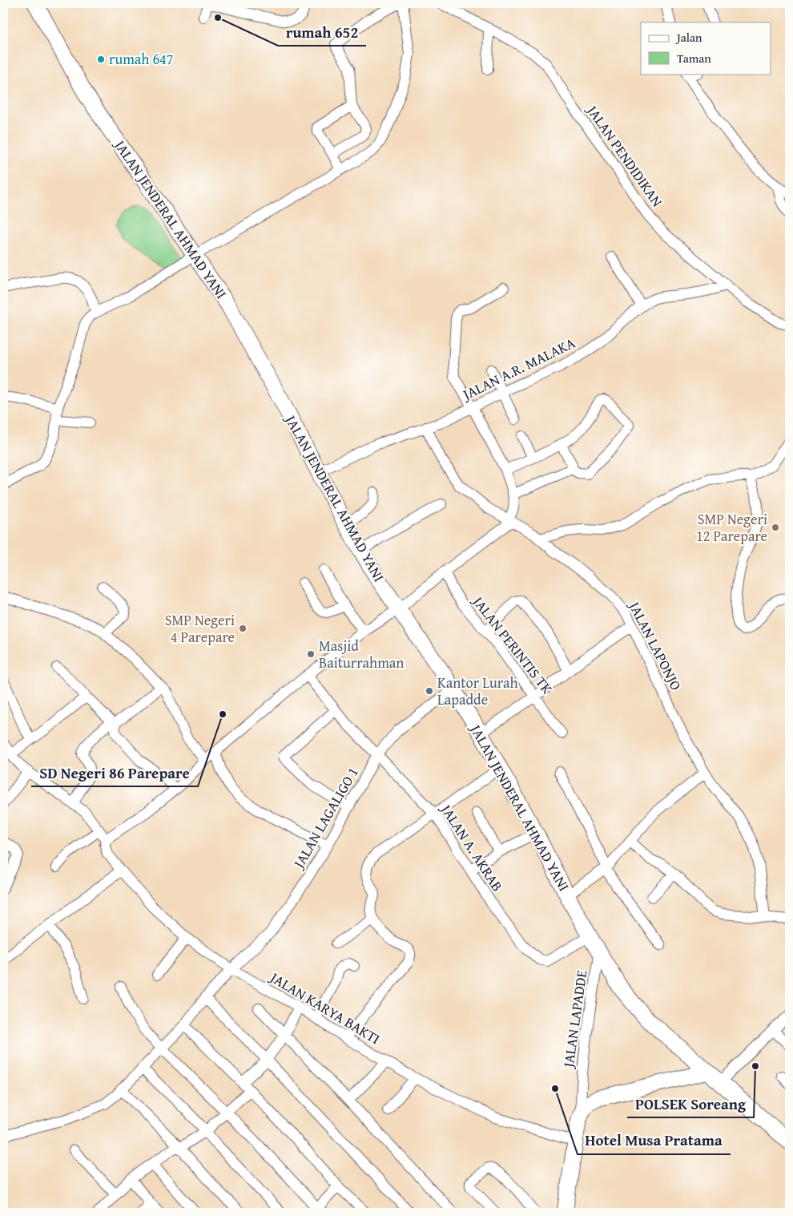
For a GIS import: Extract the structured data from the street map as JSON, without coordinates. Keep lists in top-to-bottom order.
{
  "streets": {
    "highway": ["JALAN JENDERAL AHMAD YANI"],
    "street": [
      "JALAN PENDIDIKAN",
      "JALAN A.R. MALAKA",
      "JALAN PERINTIS TK",
      "JALAN LAPONJO",
      "JALAN LAGALIGO 1",
      "JALAN A. AKRAB",
      "JALAN KARYA BAKTI",
      "JALAN LAPADDE"
    ]
  },
  "crossings": [
    ["JALAN PENDIDIKAN", "JALAN A.R. MALAKA"],
    ["JALAN JENDERAL AHMAD YANI", "JALAN A.R. MALAKA"],
    ["JALAN JENDERAL AHMAD YANI", "JALAN LAGALIGO 1"],
    ["JALAN JENDERAL AHMAD YANI", "JALAN A. AKRAB"],
    ["JALAN JENDERAL AHMAD YANI", "JALAN LAPADDE"],
    ["JALAN A.R. MALAKA", "JALAN LAPONJO"],
    ["JALAN LAGALIGO 1", "JALAN A. AKRAB"],
    ["JALAN LAGALIGO 1", "JALAN KARYA BAKTI"]
  ],
  "places": [
    "rumah 652",
    "rumah 647",
    "SMP Negeri 12 Parepare",
    "SMP Negeri 4 Parepare",
    "Masjid Baiturrahman",
    "Kantor Lurah Lapadde",
    "SD Negeri 86 Parepare",
    "POLSEK Soreang",
    "Hotel Musa Pratama"
  ],
  "legend": ["Jalan", "Taman"]
}
